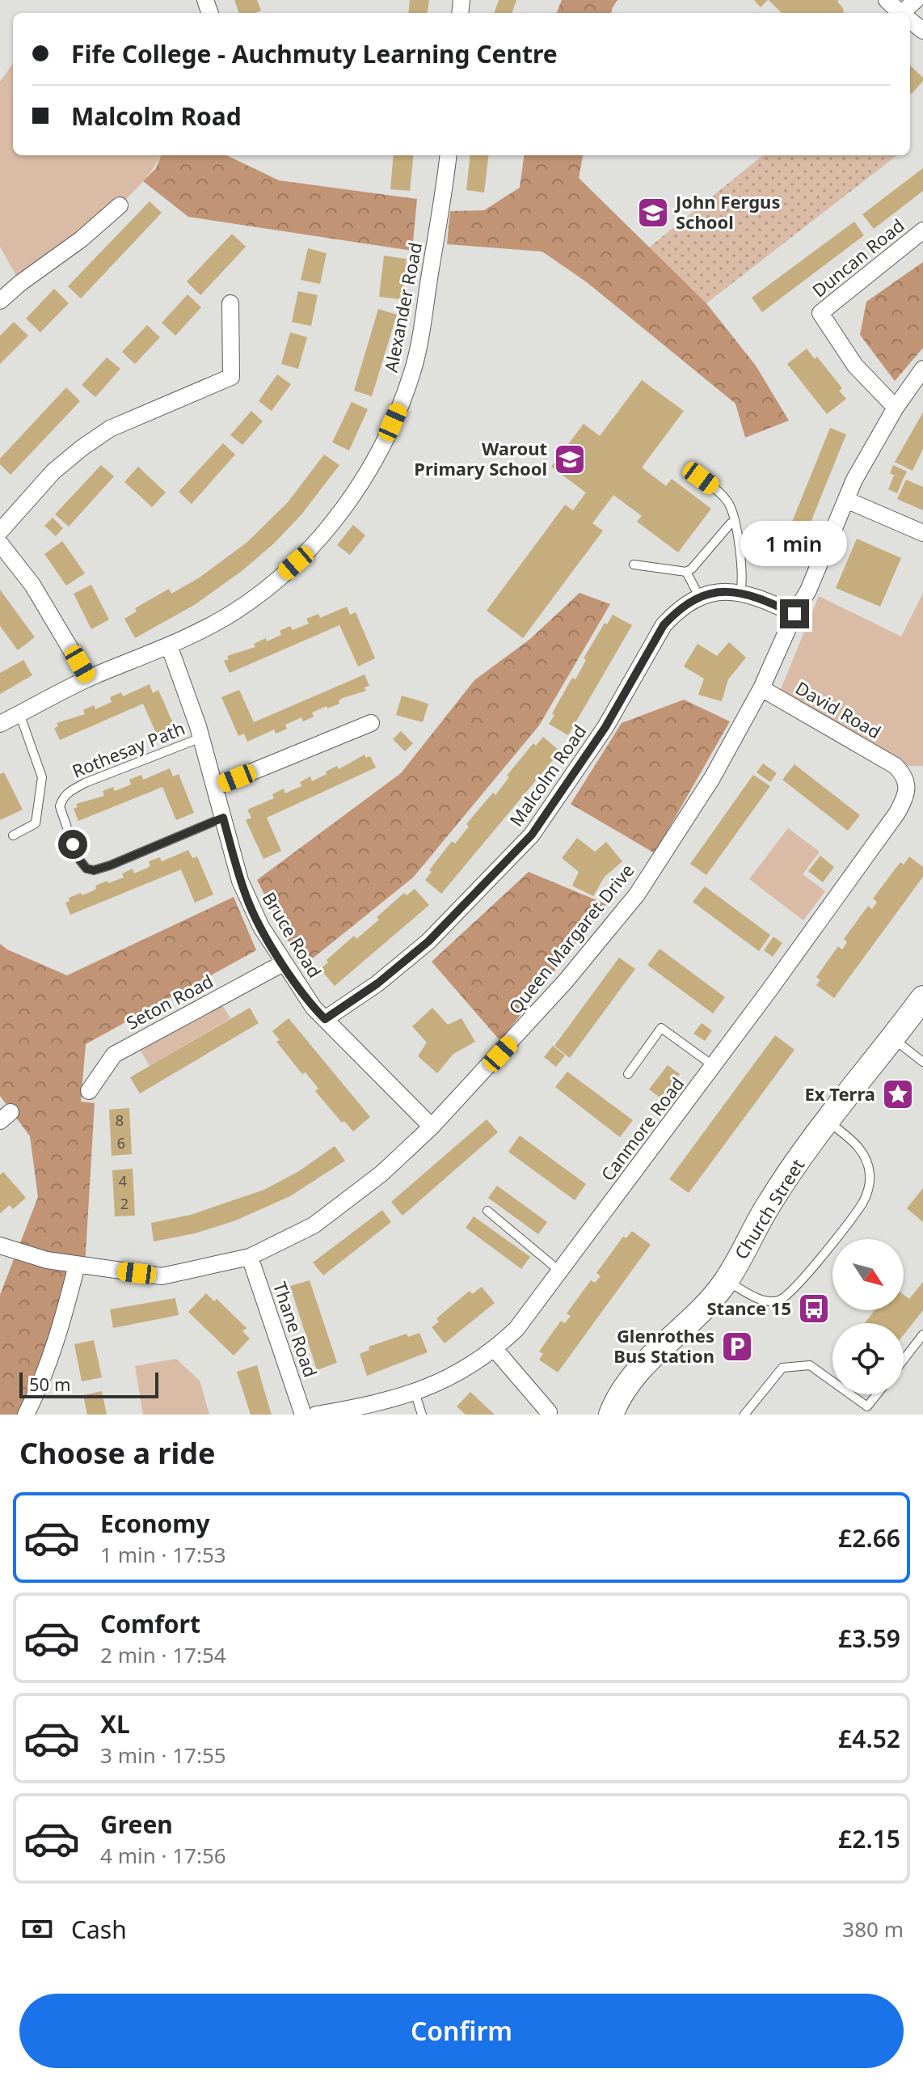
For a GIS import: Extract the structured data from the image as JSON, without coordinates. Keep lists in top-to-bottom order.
{
  "streets": {
    "street": [
      "Duncan Road",
      "Alexander Road",
      "David Road",
      "Malcolm Road",
      "Bruce Road",
      "Queen Margaret Drive",
      "Seton Road",
      "Canmore Road",
      "Church Street",
      "Thane Road"
    ],
    "lane": ["Rothesay Path"]
  },
  "crossings": [
    ["Duncan Road", "Queen Margaret Drive"],
    ["Alexander Road", "Bruce Road"],
    ["David Road", "Queen Margaret Drive"],
    ["David Road", "Canmore Road"],
    ["Rothesay Path", "Bruce Road"],
    ["Malcolm Road", "Bruce Road"],
    ["Malcolm Road", "Queen Margaret Drive"],
    ["Bruce Road", "Queen Margaret Drive"],
    ["Bruce Road", "Seton Road"],
    ["Queen Margaret Drive", "Thane Road"]
  ],
  "places": {
    "school or university": ["John Fergus School", "Warout Primary School"],
    "place": ["Ex Terra"],
    "bus stop": ["Stance 15"],
    "parking": ["Glenrothes Bus Station"]
  },
  "house_numbers": [
    "8",
    "6",
    "4",
    "2"
  ],
  "scale_bar": "50 m",
  "north": "bottom right",
  "page": {
    "banner": ["Fife College - Auchmuty Learning Centre", "Malcolm Road"],
    "bubble": "1 min",
    "scale": "50 m",
    "heading": "Choose a ride",
    "list": [
      {
        "name": "Economy",
        "note": "1 min · 17:53",
        "value": "£2.66"
      },
      {
        "name": "Comfort",
        "note": "2 min · 17:54",
        "value": "£3.59"
      },
      {
        "name": "XL",
        "note": "3 min · 17:55",
        "value": "£4.52"
      },
      {
        "name": "Green",
        "note": "4 min · 17:56",
        "value": "£2.15"
      }
    ],
    "pay": ["Cash", "380 m"],
    "buttons": "Confirm"
  }
}
